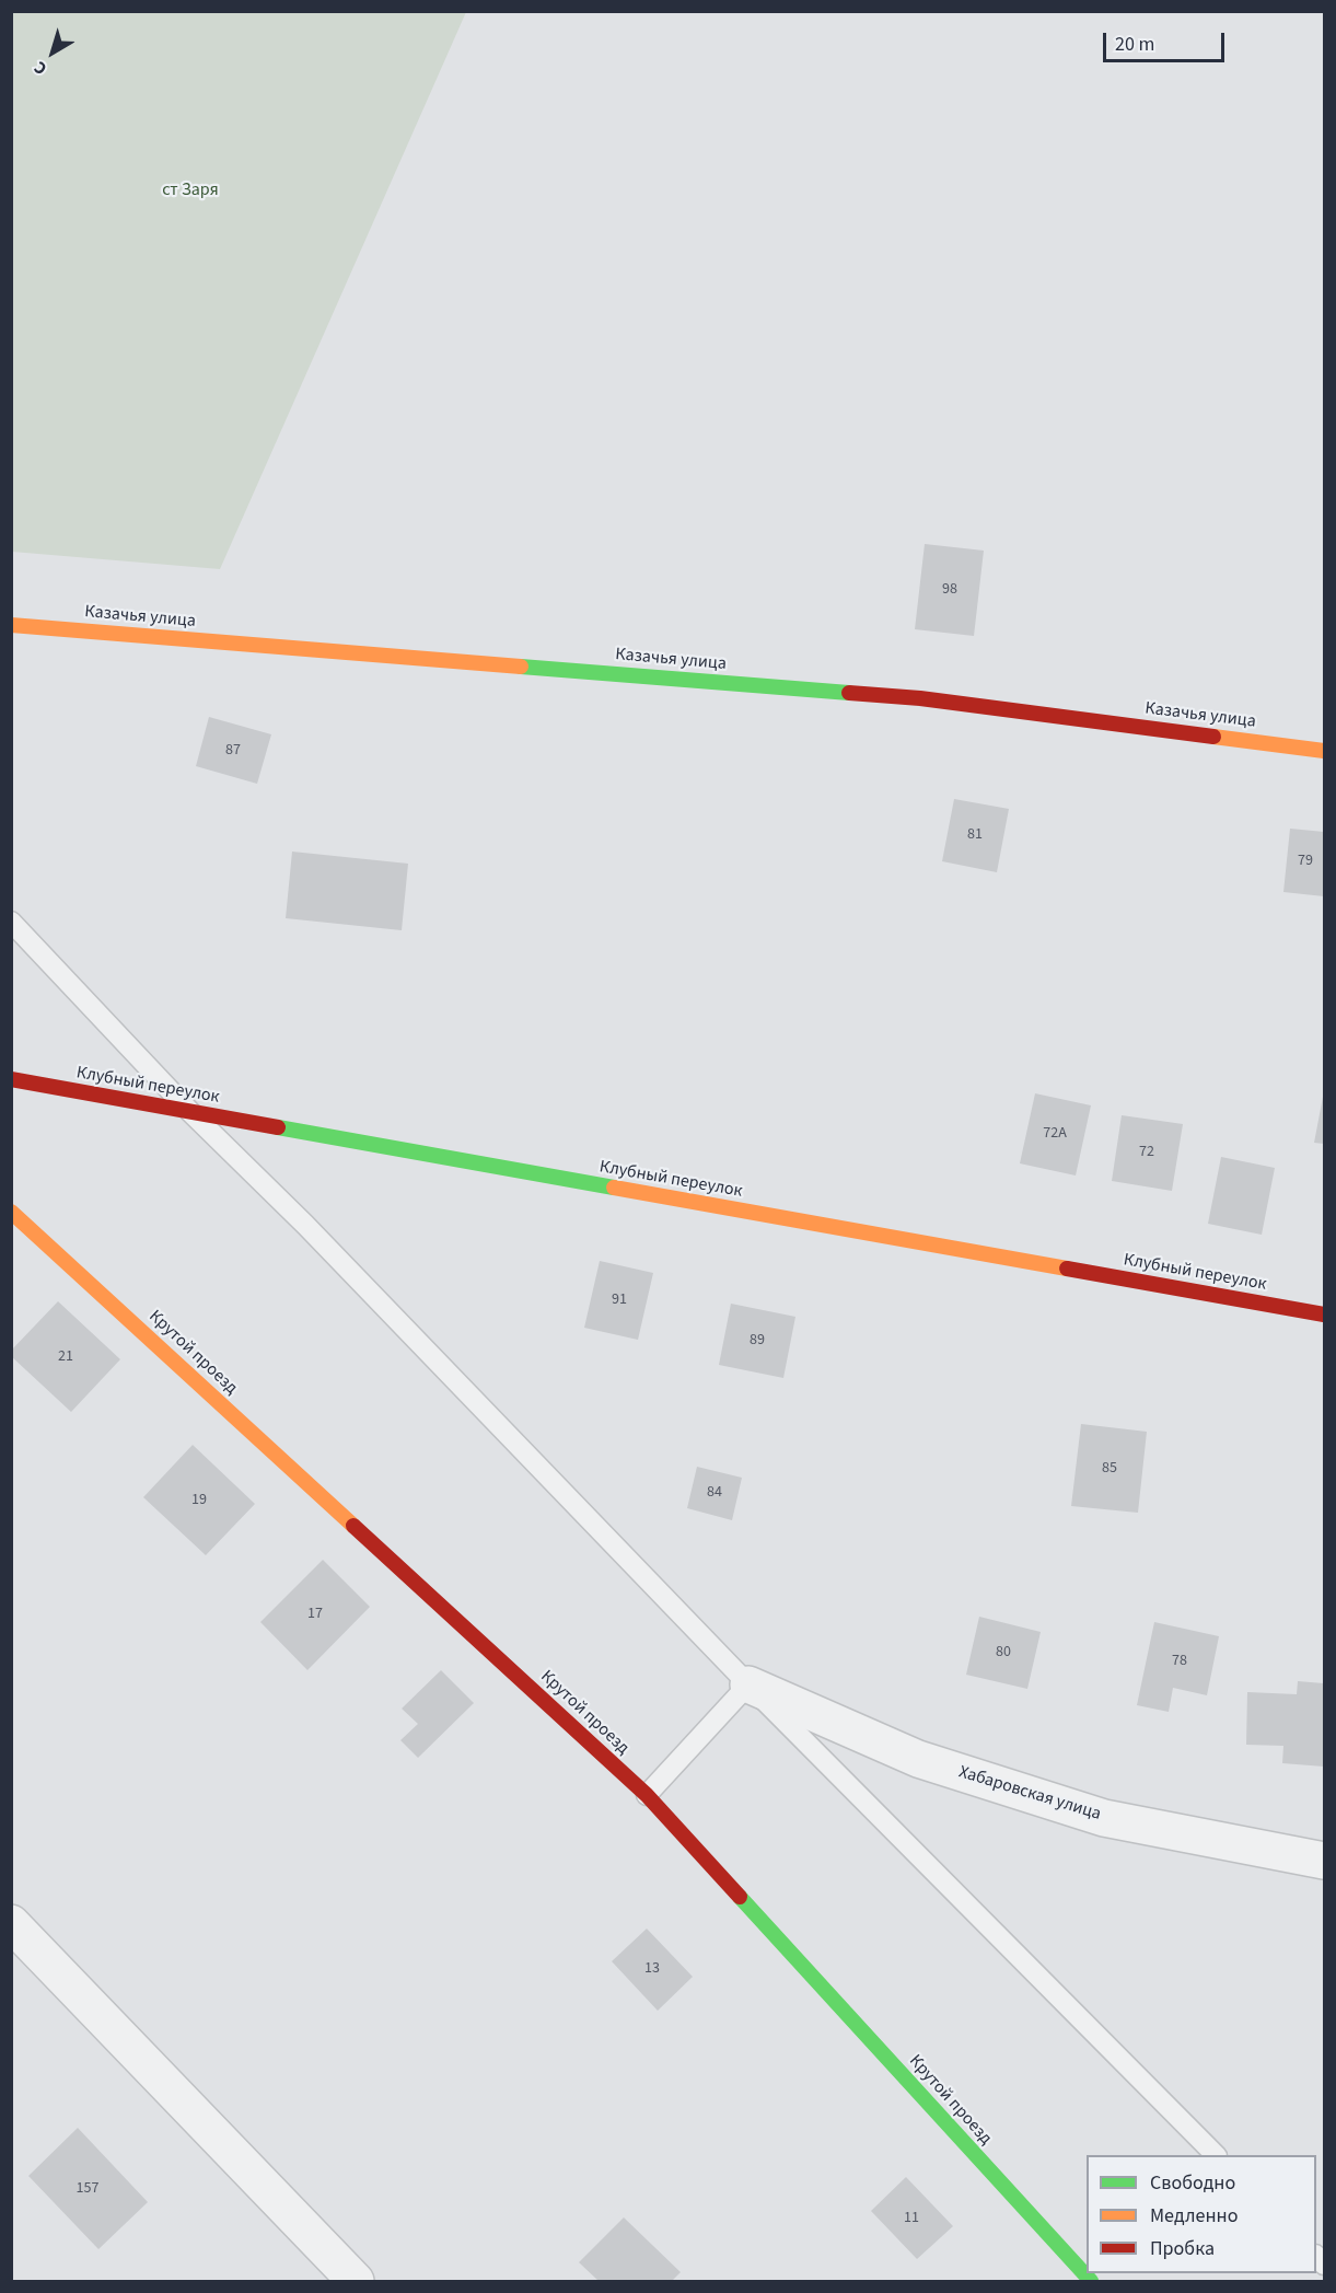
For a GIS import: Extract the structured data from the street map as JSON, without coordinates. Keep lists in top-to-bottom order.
{
  "streets": {
    "street": [
      "Казачья улица",
      "Клубный переулок",
      "Крутой проезд",
      "Хабаровская улица"
    ]
  },
  "parks": ["ст Заря"],
  "house_numbers": [
    "98",
    "87",
    "81",
    "79",
    "72А",
    "72",
    "91",
    "89",
    "21",
    "85",
    "84",
    "19",
    "17",
    "80",
    "78",
    "13",
    "157",
    "11"
  ],
  "legend": ["Свободно", "Медленно", "Пробка"],
  "scale_bar": "20 m",
  "north": "bottom left"
}
